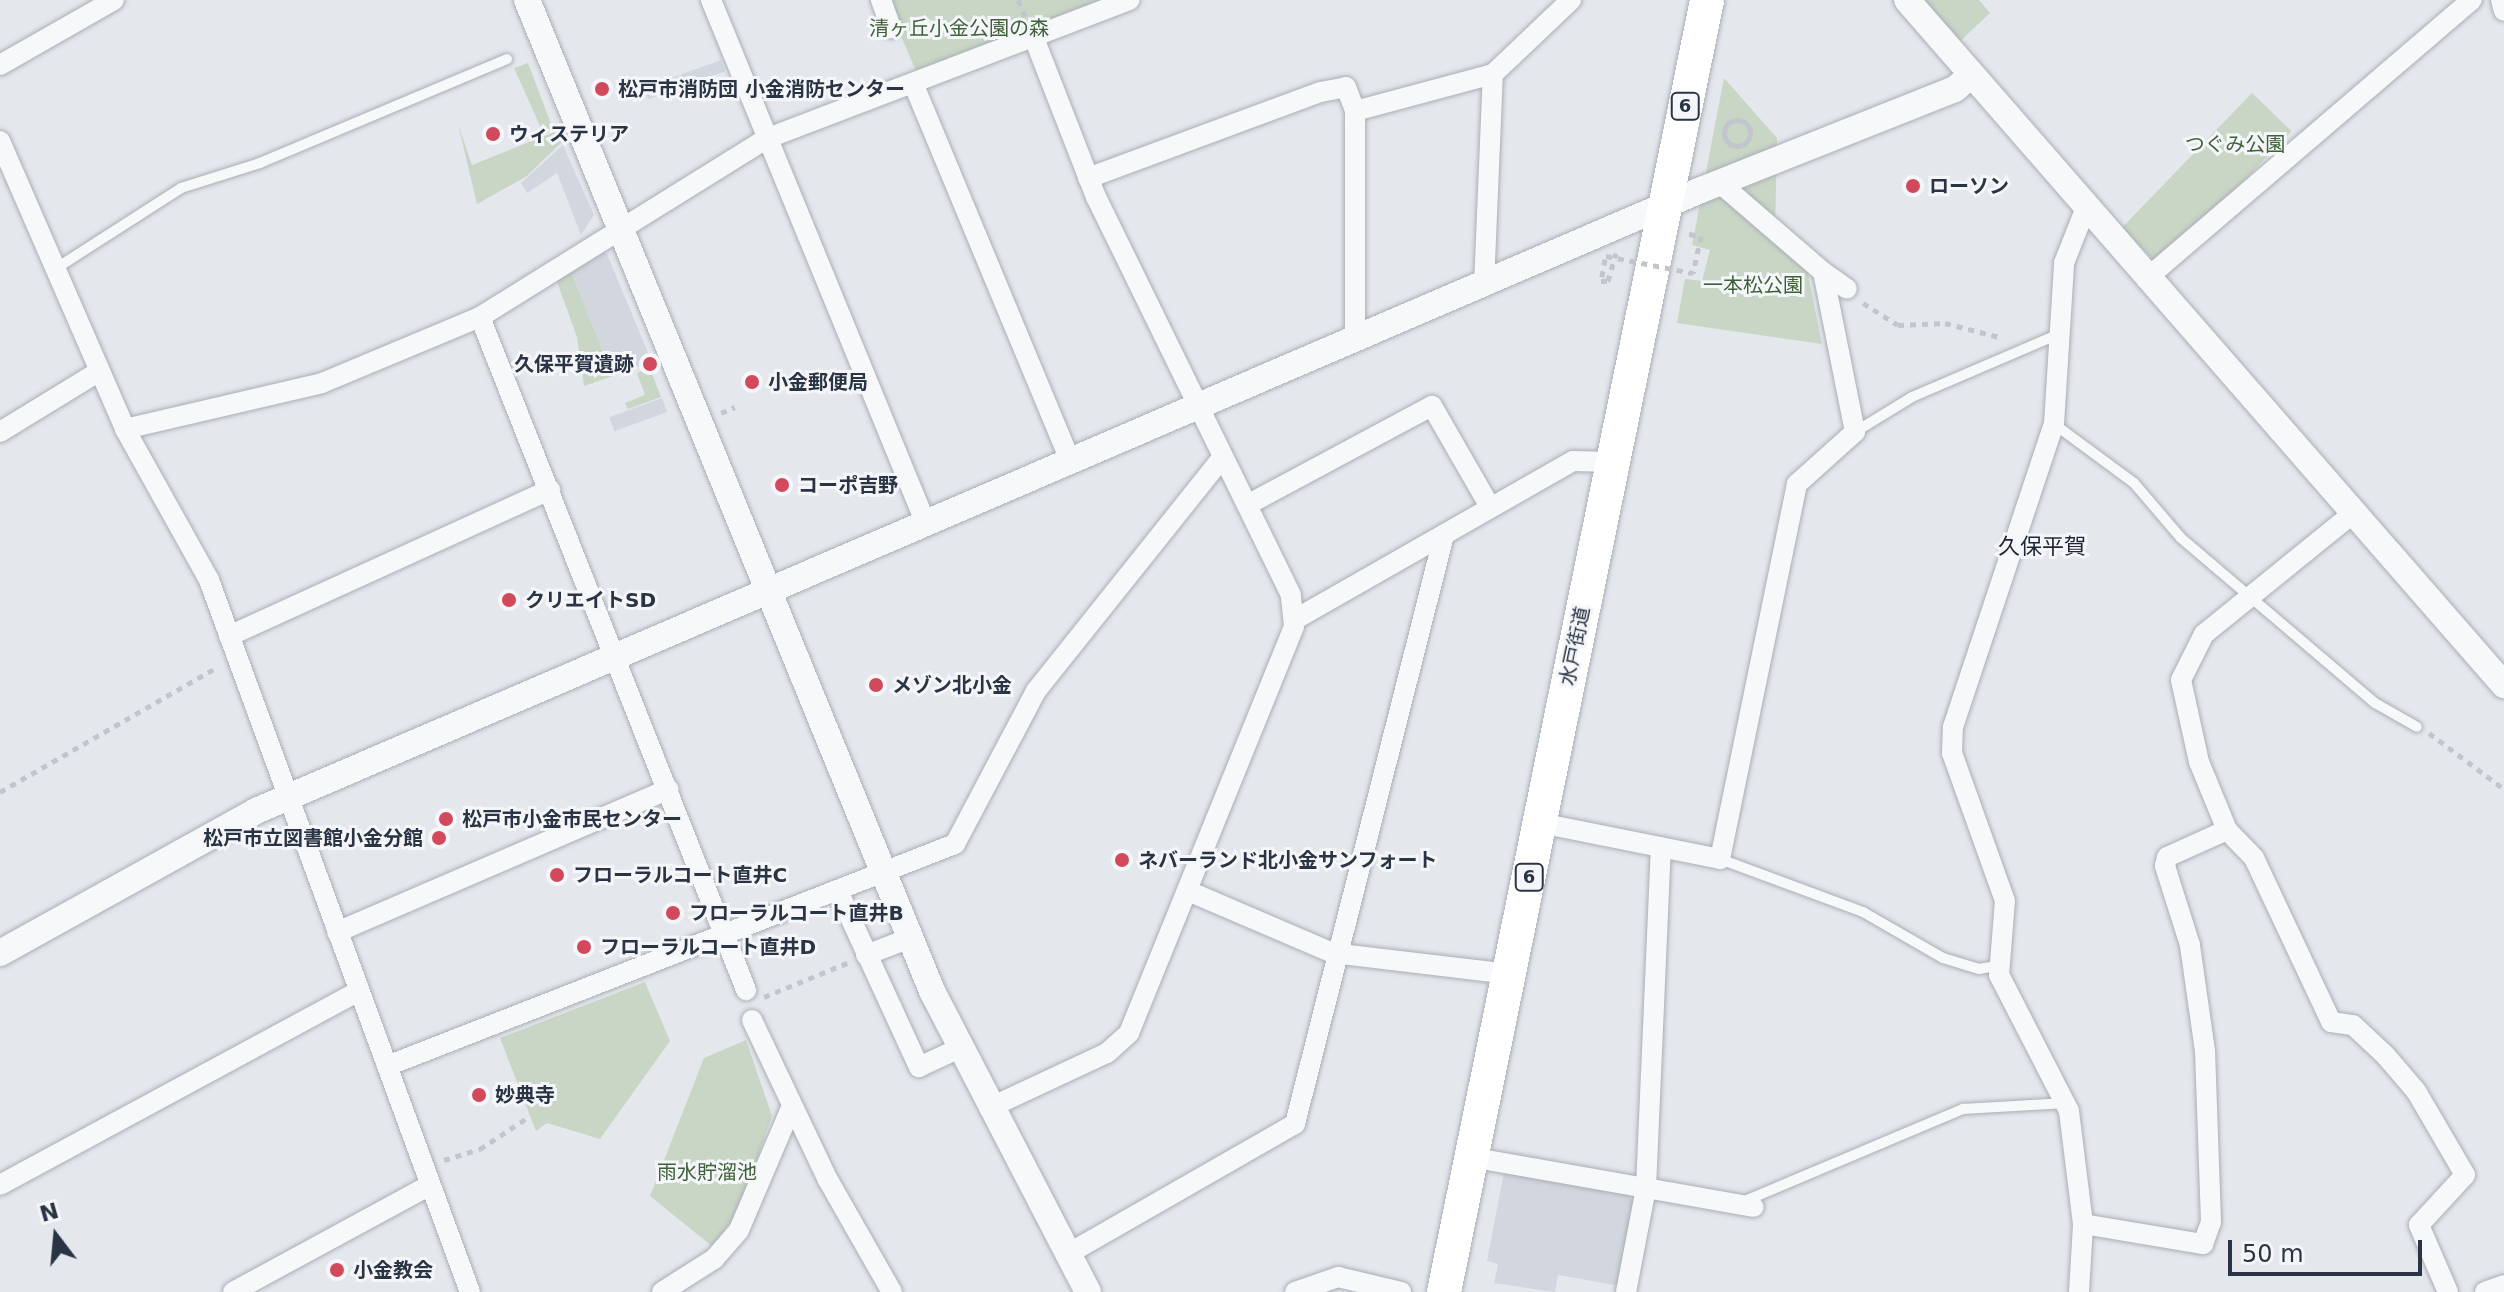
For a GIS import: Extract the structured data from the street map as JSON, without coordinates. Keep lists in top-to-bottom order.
{
  "streets": {
    "highway": ["6", "水戸街道"]
  },
  "districts": ["久保平賀"],
  "parks": [
    "清ヶ丘小金公園の森",
    "つぐみ公園",
    "一本松公園",
    "雨水貯溜池"
  ],
  "places": [
    "松戸市消防団 小金消防センター",
    "ウィステリア",
    "ローソン",
    "久保平賀遺跡",
    "小金郵便局",
    "コーポ吉野",
    "クリエイトSD",
    "メゾン北小金",
    "松戸市小金市民センター",
    "松戸市立図書館小金分館",
    "ネバーランド北小金サンフォート",
    "フローラルコート直井C",
    "フローラルコート直井B",
    "フローラルコート直井D",
    "妙典寺",
    "小金教会"
  ],
  "scale_bar": "50 m",
  "north": "top"
}
